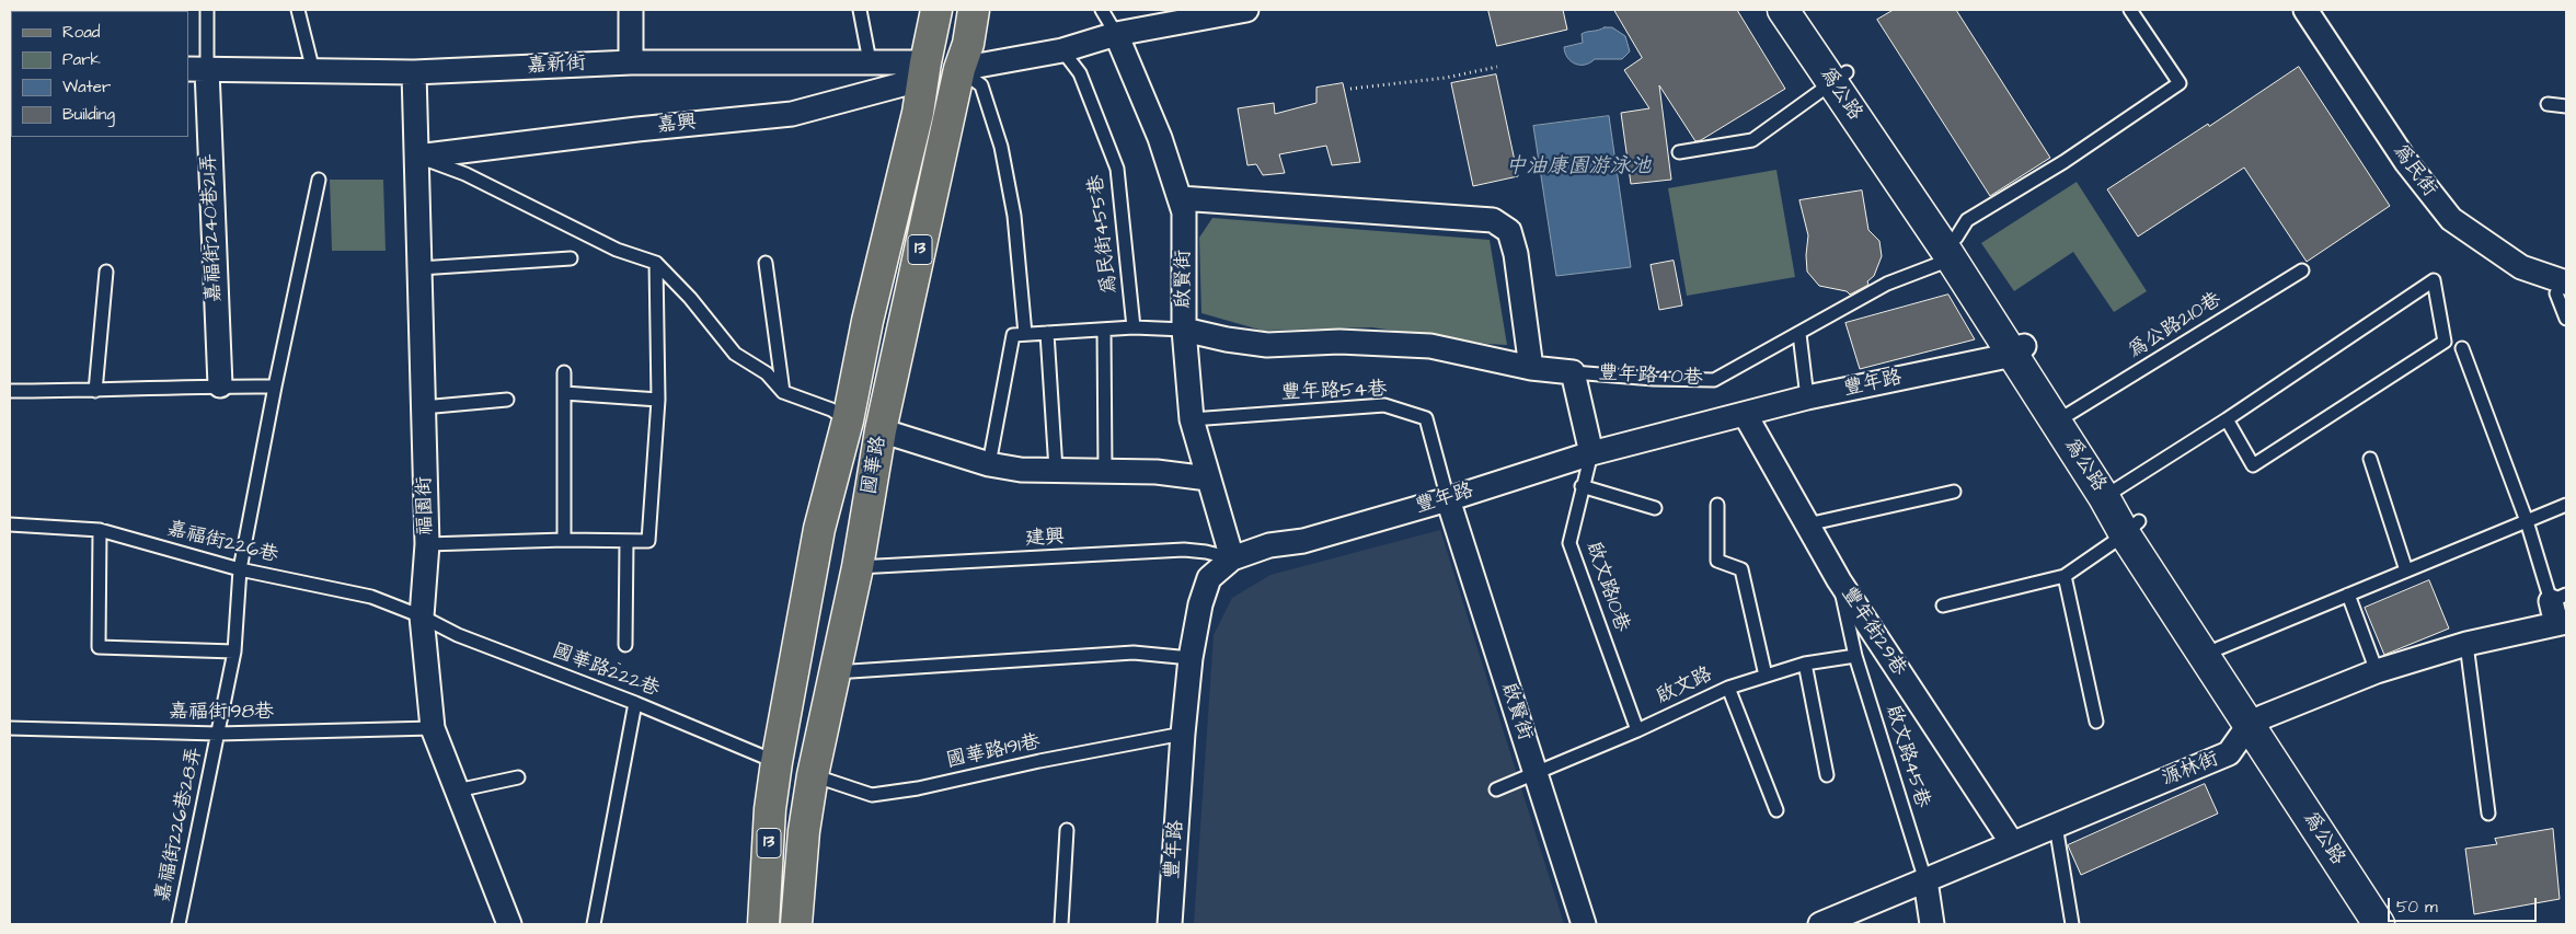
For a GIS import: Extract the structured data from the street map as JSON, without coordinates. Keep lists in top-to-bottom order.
{
  "streets": {
    "main road": ["13", "國華路"],
    "street": [
      "嘉新街",
      "為公路",
      "嘉興",
      "為民街",
      "嘉福街240巷21弄",
      "啟賢街",
      "豐年路40巷",
      "豐年路",
      "福園街",
      "豐年街29巷",
      "源林街"
    ],
    "lane": [
      "為民街455巷",
      "為公路210巷",
      "豐年路54巷",
      "建興",
      "嘉福街226巷",
      "啟文路10巷",
      "國華路222巷",
      "啟文路",
      "嘉福街198巷",
      "國華路191巷",
      "啟文路45巷",
      "嘉福街226巷28弄"
    ]
  },
  "crossings": [
    ["嘉新街", "嘉興"],
    ["嘉新街", "嘉福街240巷21弄"],
    ["嘉新街", "國華路"],
    ["嘉新街", "福園街"],
    ["為公路", "為公路210巷"],
    ["為公路", "豐年路40巷"],
    ["為公路", "豐年路"],
    ["為公路", "源林街"],
    ["嘉興", "國華路"],
    ["嘉興", "福園街"],
    ["啟賢街", "豐年路"],
    ["啟賢街", "豐年路54巷"],
    ["啟賢街", "建興"],
    ["啟賢街", "啟文路"],
    ["豐年路40巷", "豐年路"],
    ["豐年路40巷", "啟文路10巷"],
    ["豐年路", "豐年路54巷"],
    ["豐年路", "建興"],
    ["豐年路", "啟文路10巷"],
    ["豐年路", "豐年街29巷"],
    ["豐年路", "國華路191巷"],
    ["國華路", "建興"],
    ["國華路", "國華路222巷"],
    ["國華路", "國華路191巷"],
    ["福園街", "嘉福街226巷"],
    ["福園街", "國華路222巷"],
    ["福園街", "嘉福街198巷"],
    ["嘉福街226巷", "國華路222巷"],
    ["嘉福街226巷", "嘉福街226巷28弄"],
    ["啟文路10巷", "啟文路"],
    ["豐年街29巷", "啟文路45巷"],
    ["豐年街29巷", "源林街"],
    ["啟文路", "啟文路45巷"],
    ["嘉福街198巷", "嘉福街226巷28弄"],
    ["啟文路45巷", "源林街"]
  ],
  "water": ["中油康園游泳池"],
  "legend": [
    "Road",
    "Park",
    "Water",
    "Building"
  ],
  "scale_bar": "50 m"
}
